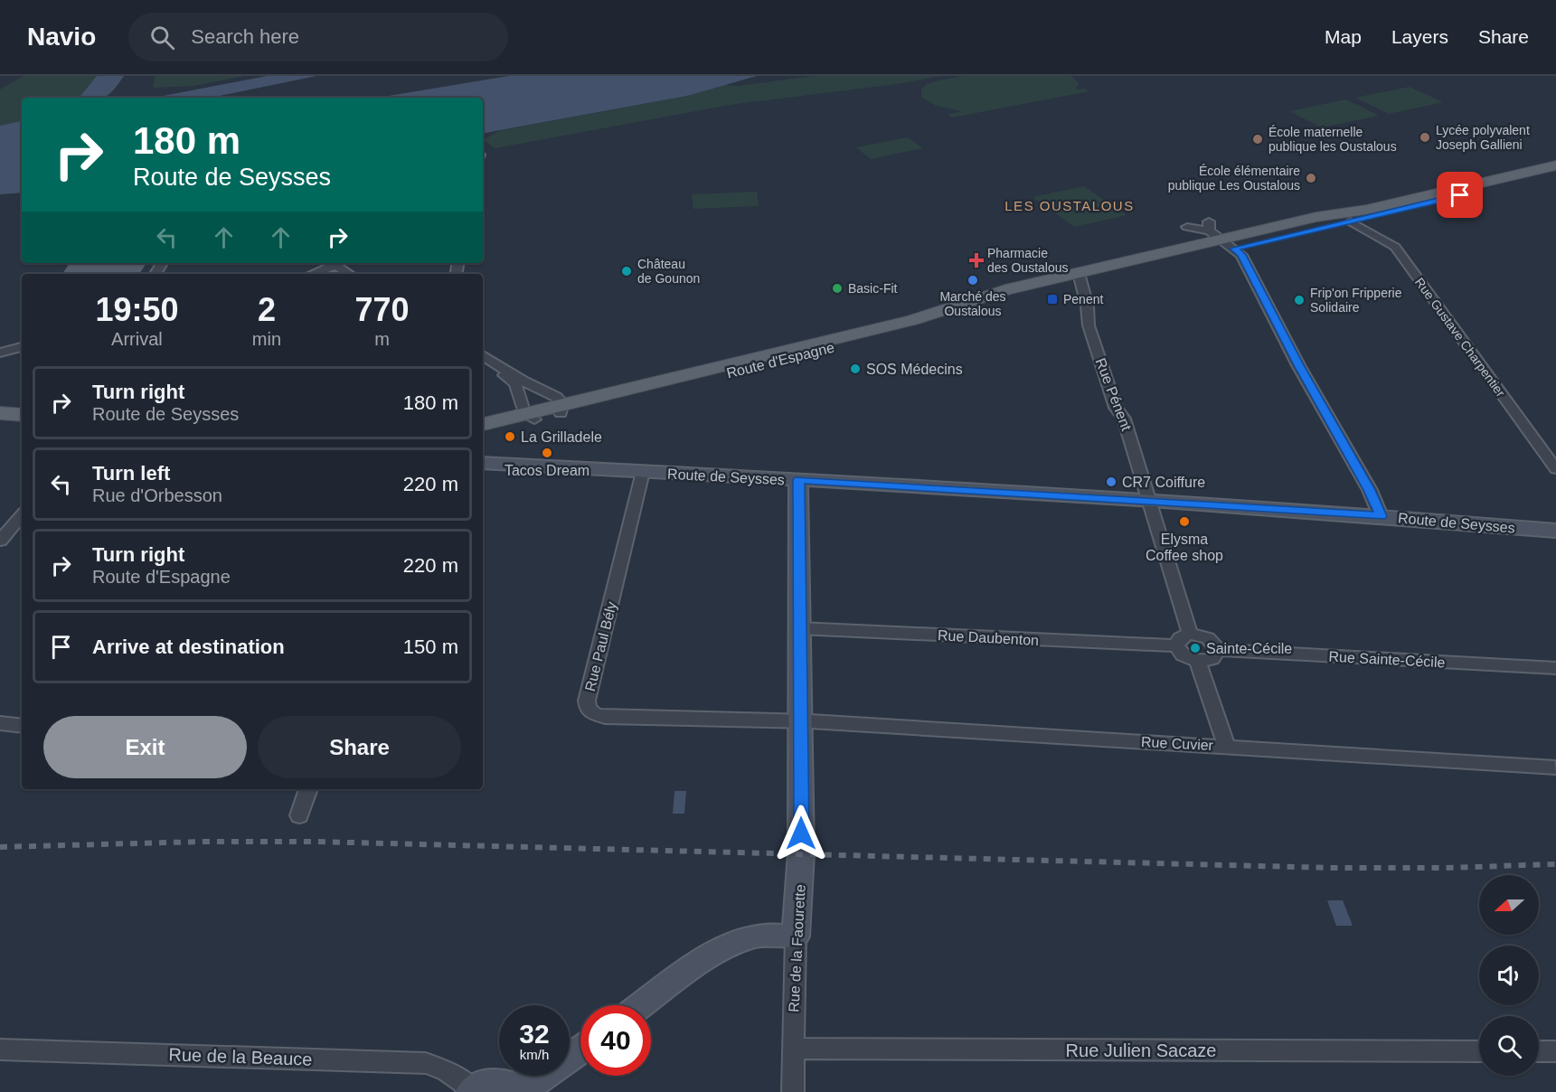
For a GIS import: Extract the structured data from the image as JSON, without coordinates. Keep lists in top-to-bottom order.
{
  "streets": {
    "main road": ["Route d'Espagne", "Route de Seysses", "Rue de la Faourette"],
    "street": [
      "Rue Gustave Charpentier",
      "Rue Pénent",
      "Rue Daubenton",
      "Rue Paul Bély",
      "Rue Sainte-Cécile",
      "Rue Cuvier",
      "Rue Julien Sacaze",
      "Rue de la Beauce"
    ]
  },
  "crossings": [
    ["Rue Gustave Charpentier", "Route d'Espagne"],
    ["Route d'Espagne", "Rue Pénent"],
    ["Rue Pénent", "Route de Seysses"],
    ["Rue Pénent", "Rue Daubenton"],
    ["Rue Pénent", "Rue Sainte-Cécile"],
    ["Route de Seysses", "Rue Paul Bély"],
    ["Route de Seysses", "Rue de la Faourette"],
    ["Rue Daubenton", "Rue Sainte-Cécile"],
    ["Rue Daubenton", "Rue de la Faourette"],
    ["Rue Paul Bély", "Rue Cuvier"],
    ["Rue Paul Bély", "Rue de la Faourette"],
    ["Rue Cuvier", "Rue de la Faourette"],
    ["Rue de la Faourette", "Rue Julien Sacaze"]
  ],
  "districts": ["LES OUSTALOUS"],
  "places": {
    "other": [
      "Lycée polyvalent Joseph Gallieni",
      "École maternelle publique les Oustalous",
      "École élémentaire publique Les Oustalous",
      "Château de Gounon",
      "Marché des Oustalous",
      "Basic-Fit",
      "Frip'on Fripperie Solidaire",
      "SOS Médecins",
      "La Grilladele",
      "Tacos Dream",
      "CR7 Coiffure",
      "Elysma Coffee shop",
      "Sainte-Cécile"
    ],
    "health": ["Pharmacie des Oustalous"],
    "transit": ["Penent"]
  },
  "north": "left",
  "page": {
    "header": "Navio",
    "search": "Search here",
    "nav": ["Map", "Layers", "Share"],
    "turn": ["180 m", "Route de Seysses"],
    "eta": [
      "19:50",
      "Arrival",
      "2",
      "min",
      "770",
      "m"
    ],
    "list": [
      {
        "name": "Turn right",
        "note": "Route de Seysses",
        "value": "180 m"
      },
      {
        "name": "Turn left",
        "note": "Rue d'Orbesson",
        "value": "220 m"
      },
      {
        "name": "Turn right",
        "note": "Route d'Espagne",
        "value": "220 m"
      },
      {
        "name": "Arrive at destination",
        "value": "150 m"
      }
    ],
    "buttons": ["Exit", "Share"],
    "speed": "32 km/h",
    "limit": "40"
  }
}
